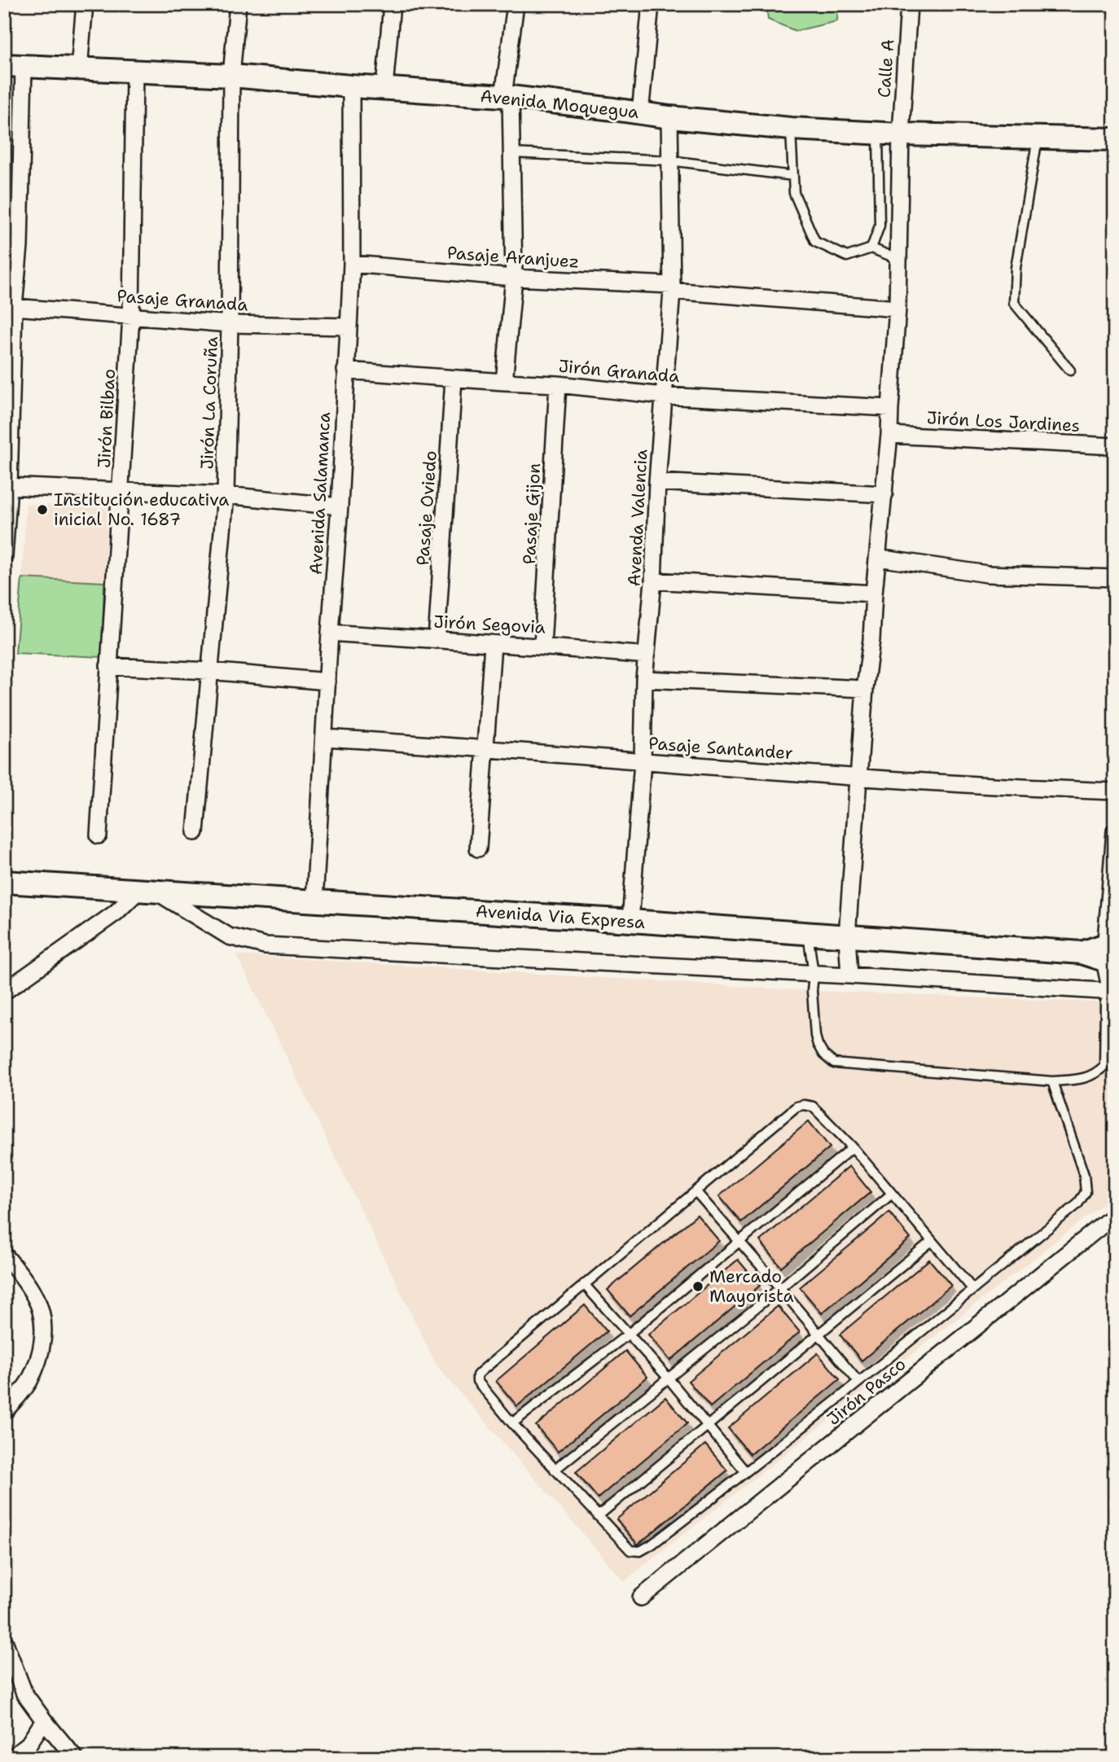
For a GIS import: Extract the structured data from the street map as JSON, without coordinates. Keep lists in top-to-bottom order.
{
  "streets": {
    "main road": ["Avenida Moquegua", "Avenida Via Expresa"],
    "street": [
      "Calle A",
      "Pasaje Aranjuez",
      "Pasaje Granada",
      "Jirón Granada",
      "Jirón La Coruña",
      "Jirón Bilbao",
      "Jirón Los Jardines",
      "Avenida Salamanca",
      "Pasaje Oviedo",
      "Pasaje Gijon",
      "Avenda Valencia",
      "Jirón Segovia",
      "Pasaje Santander",
      "Jirón Pasco"
    ]
  },
  "crossings": [
    ["Calle A", "Avenida Moquegua"],
    ["Calle A", "Pasaje Aranjuez"],
    ["Calle A", "Jirón Granada"],
    ["Calle A", "Jirón Los Jardines"],
    ["Calle A", "Pasaje Santander"],
    ["Calle A", "Avenida Via Expresa"],
    ["Avenida Moquegua", "Jirón La Coruña"],
    ["Avenida Moquegua", "Jirón Bilbao"],
    ["Avenida Moquegua", "Avenida Salamanca"],
    ["Avenida Moquegua", "Avenda Valencia"],
    ["Pasaje Aranjuez", "Avenida Salamanca"],
    ["Pasaje Aranjuez", "Avenda Valencia"],
    ["Pasaje Granada", "Jirón La Coruña"],
    ["Pasaje Granada", "Jirón Bilbao"],
    ["Pasaje Granada", "Avenida Salamanca"],
    ["Jirón Granada", "Avenida Salamanca"],
    ["Jirón Granada", "Pasaje Oviedo"],
    ["Jirón Granada", "Pasaje Gijon"],
    ["Jirón Granada", "Avenda Valencia"],
    ["Avenida Salamanca", "Jirón Segovia"],
    ["Avenida Salamanca", "Pasaje Santander"],
    ["Avenida Salamanca", "Avenida Via Expresa"],
    ["Pasaje Oviedo", "Jirón Segovia"],
    ["Pasaje Gijon", "Jirón Segovia"],
    ["Avenda Valencia", "Jirón Segovia"],
    ["Avenda Valencia", "Pasaje Santander"],
    ["Avenda Valencia", "Avenida Via Expresa"]
  ],
  "places": ["Institución educativa inicial No. 1687", "Mercado Mayorista"]
}
